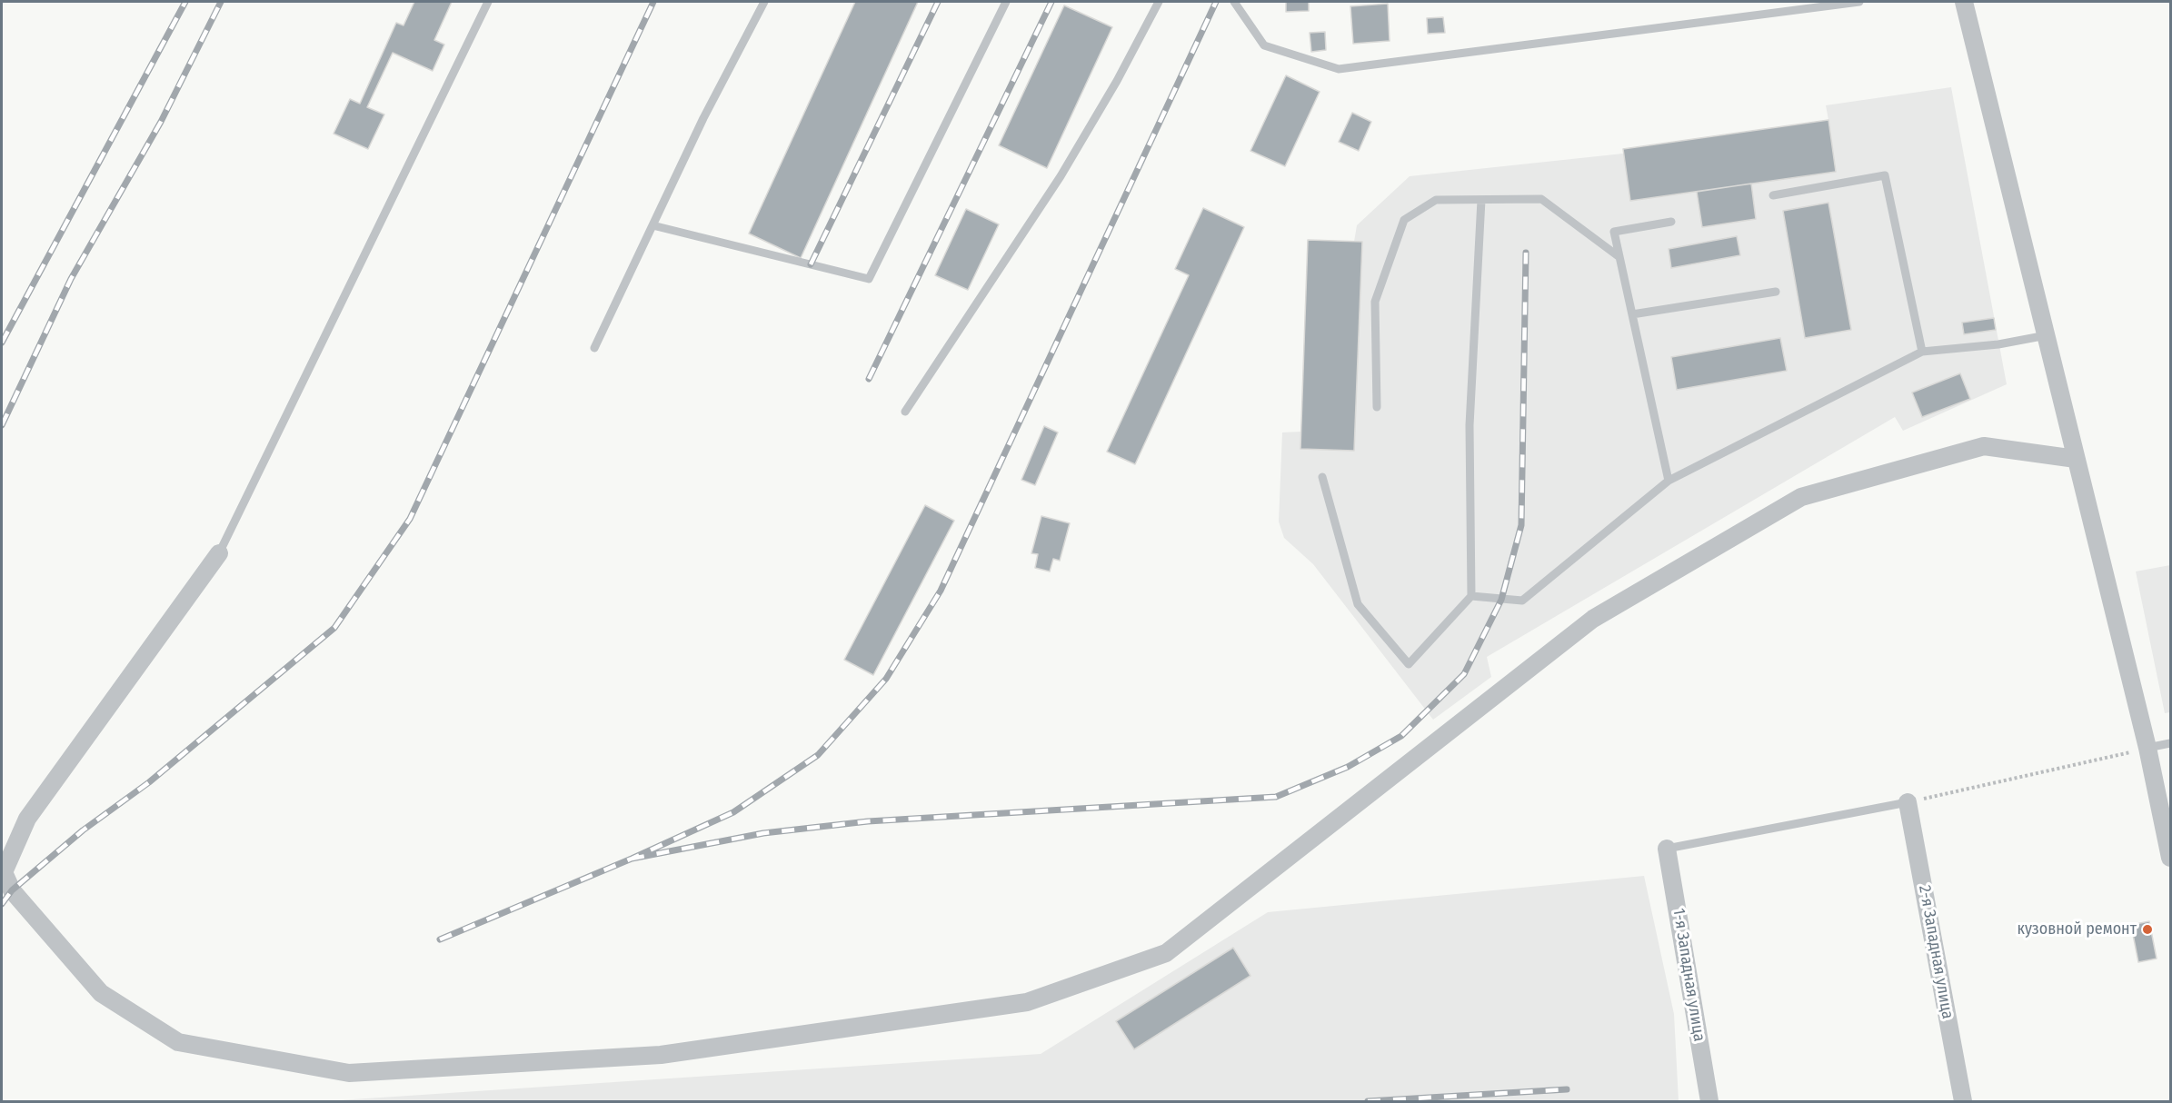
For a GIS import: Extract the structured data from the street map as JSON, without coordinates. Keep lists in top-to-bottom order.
{
  "streets": {
    "street": ["2-я Западная улица", "1-я Западная улица"]
  },
  "places": ["кузовной ремонт"]
}
